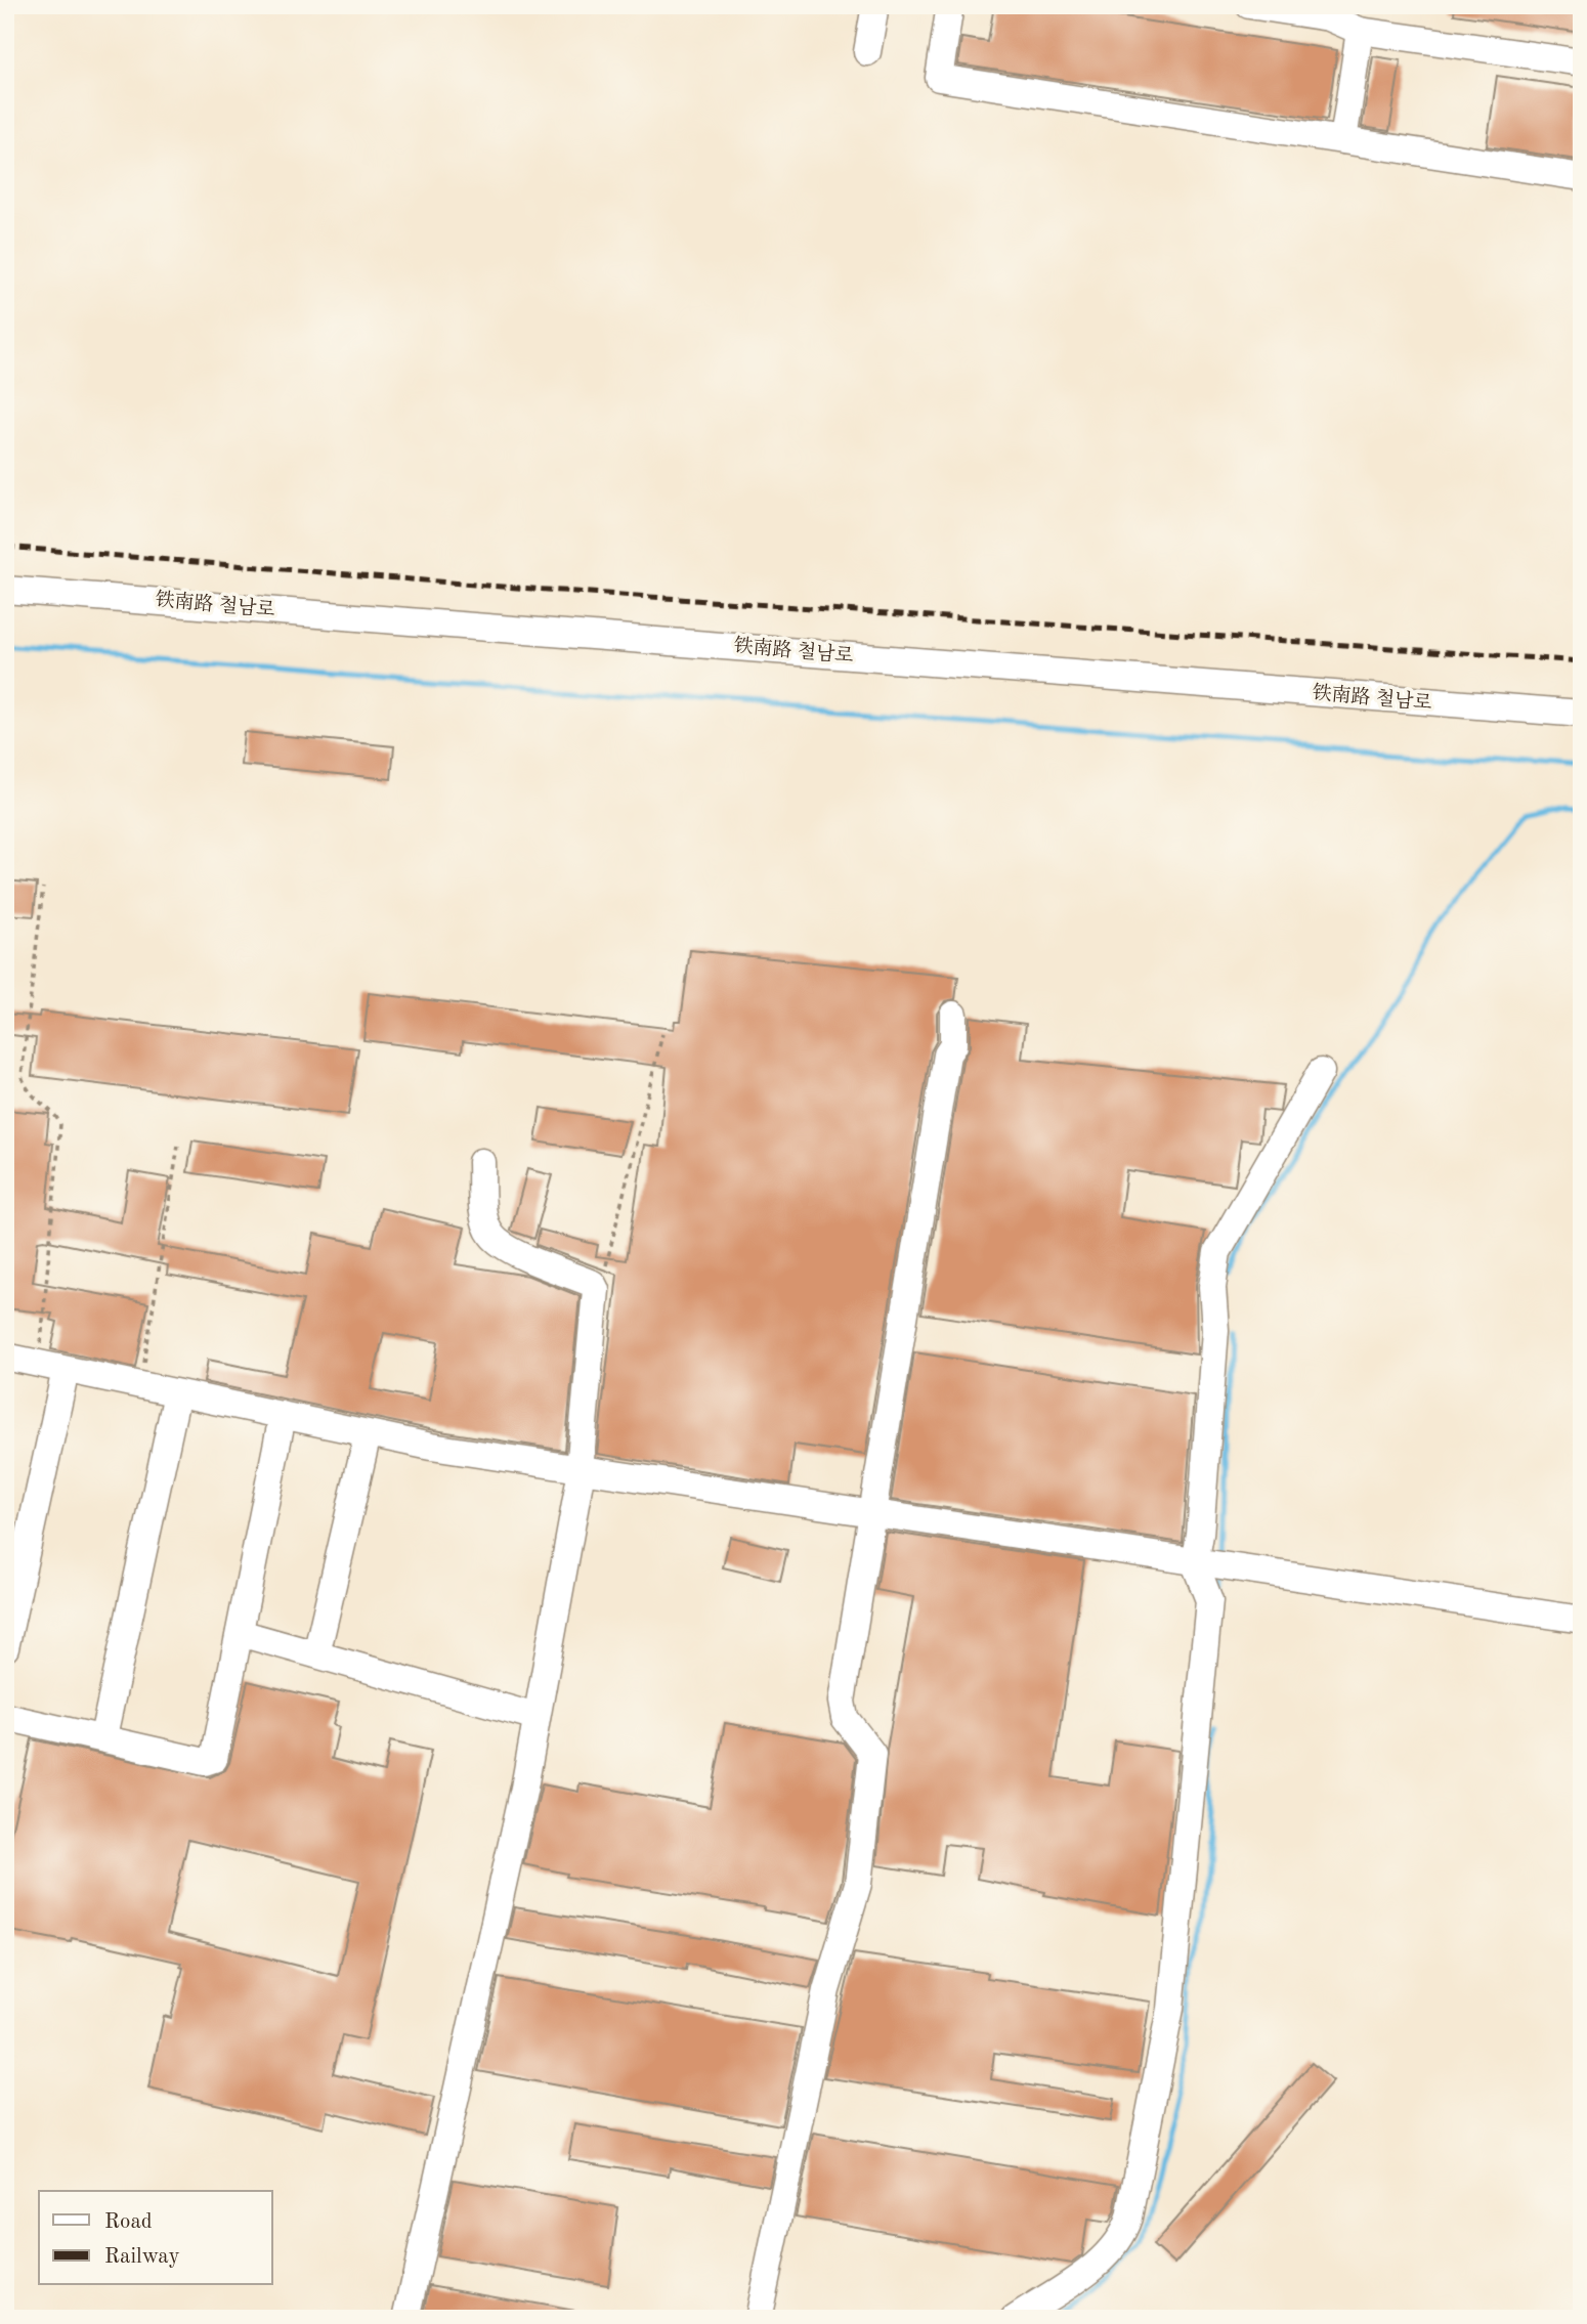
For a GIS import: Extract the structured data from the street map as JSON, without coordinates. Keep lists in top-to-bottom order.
{
  "streets": {
    "street": ["铁南路 철남로"]
  },
  "legend": ["Road", "Railway"]
}
